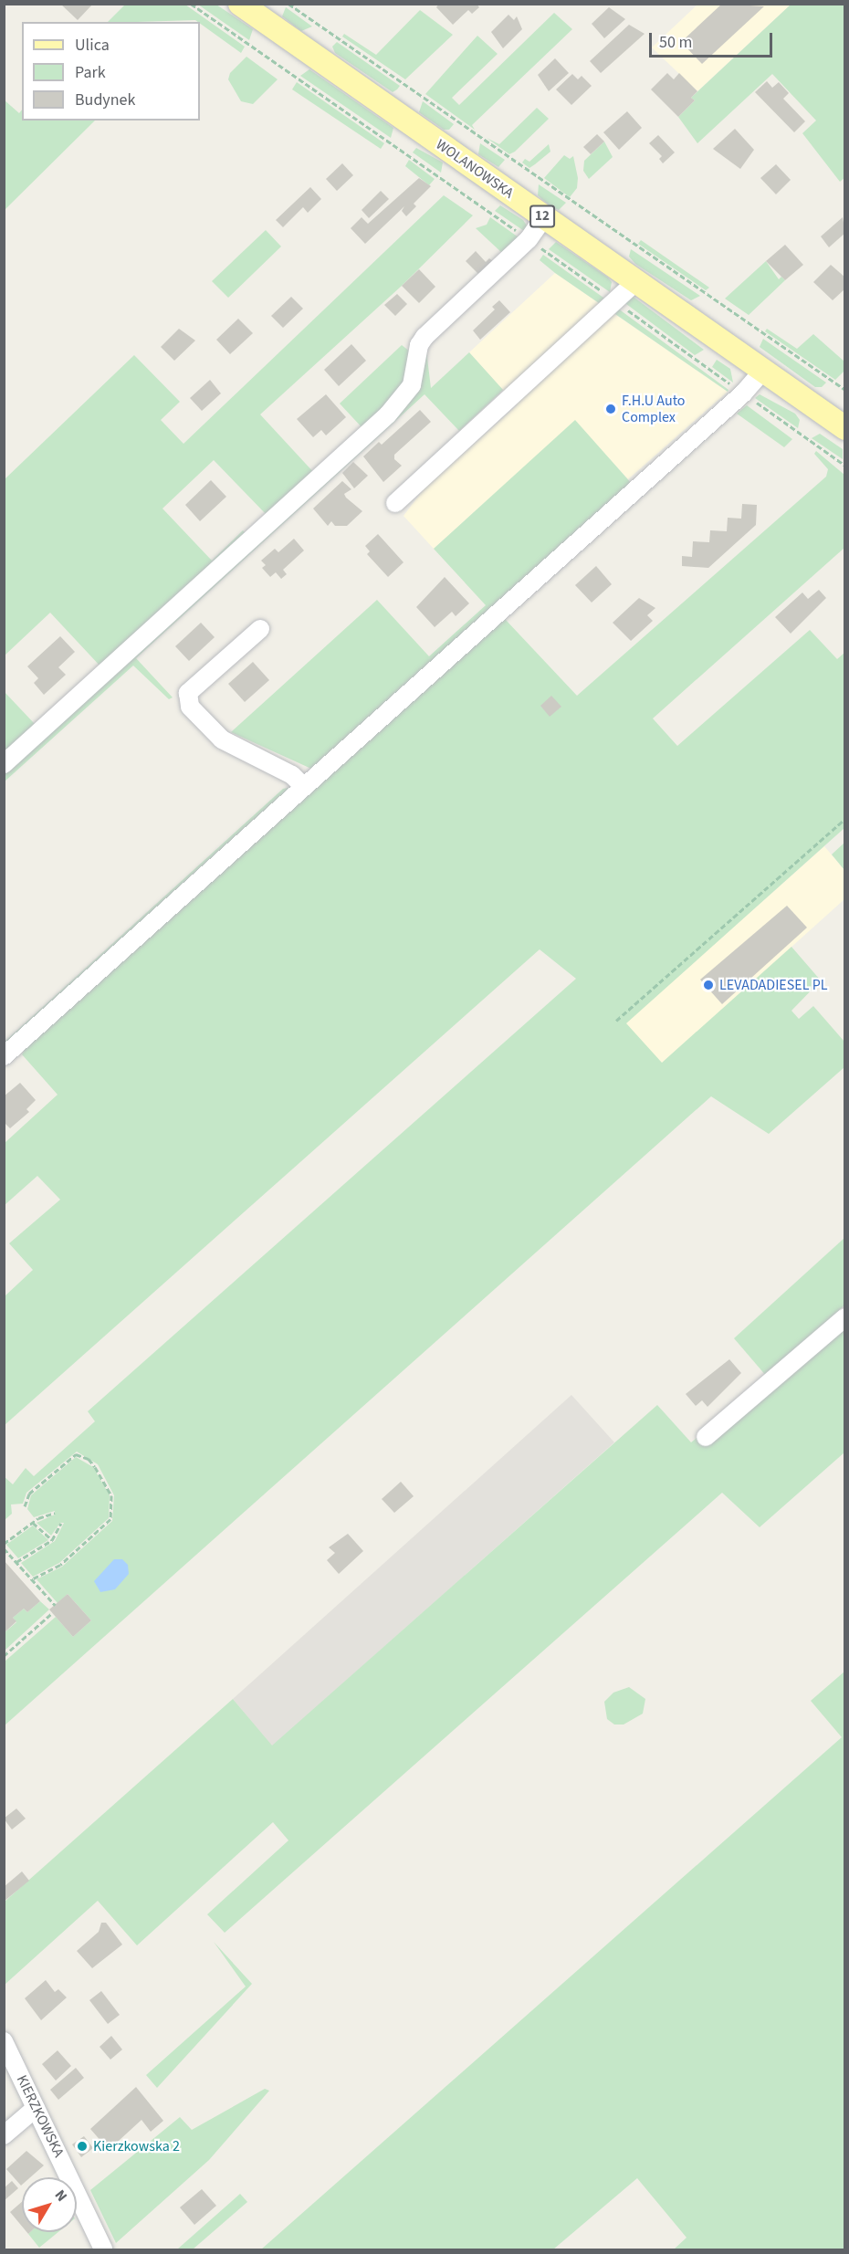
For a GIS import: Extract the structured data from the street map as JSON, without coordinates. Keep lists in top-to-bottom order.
{
  "streets": {
    "main road": ["WOLANOWSKA", "12"],
    "street": ["KIERZKOWSKA"]
  },
  "places": ["F.H.U Auto Complex", "LEVADADIESEL PL", "Kierzkowska 2"],
  "legend": ["Ulica", "Park", "Budynek"],
  "scale_bar": "50 m",
  "north": "top right"
}
